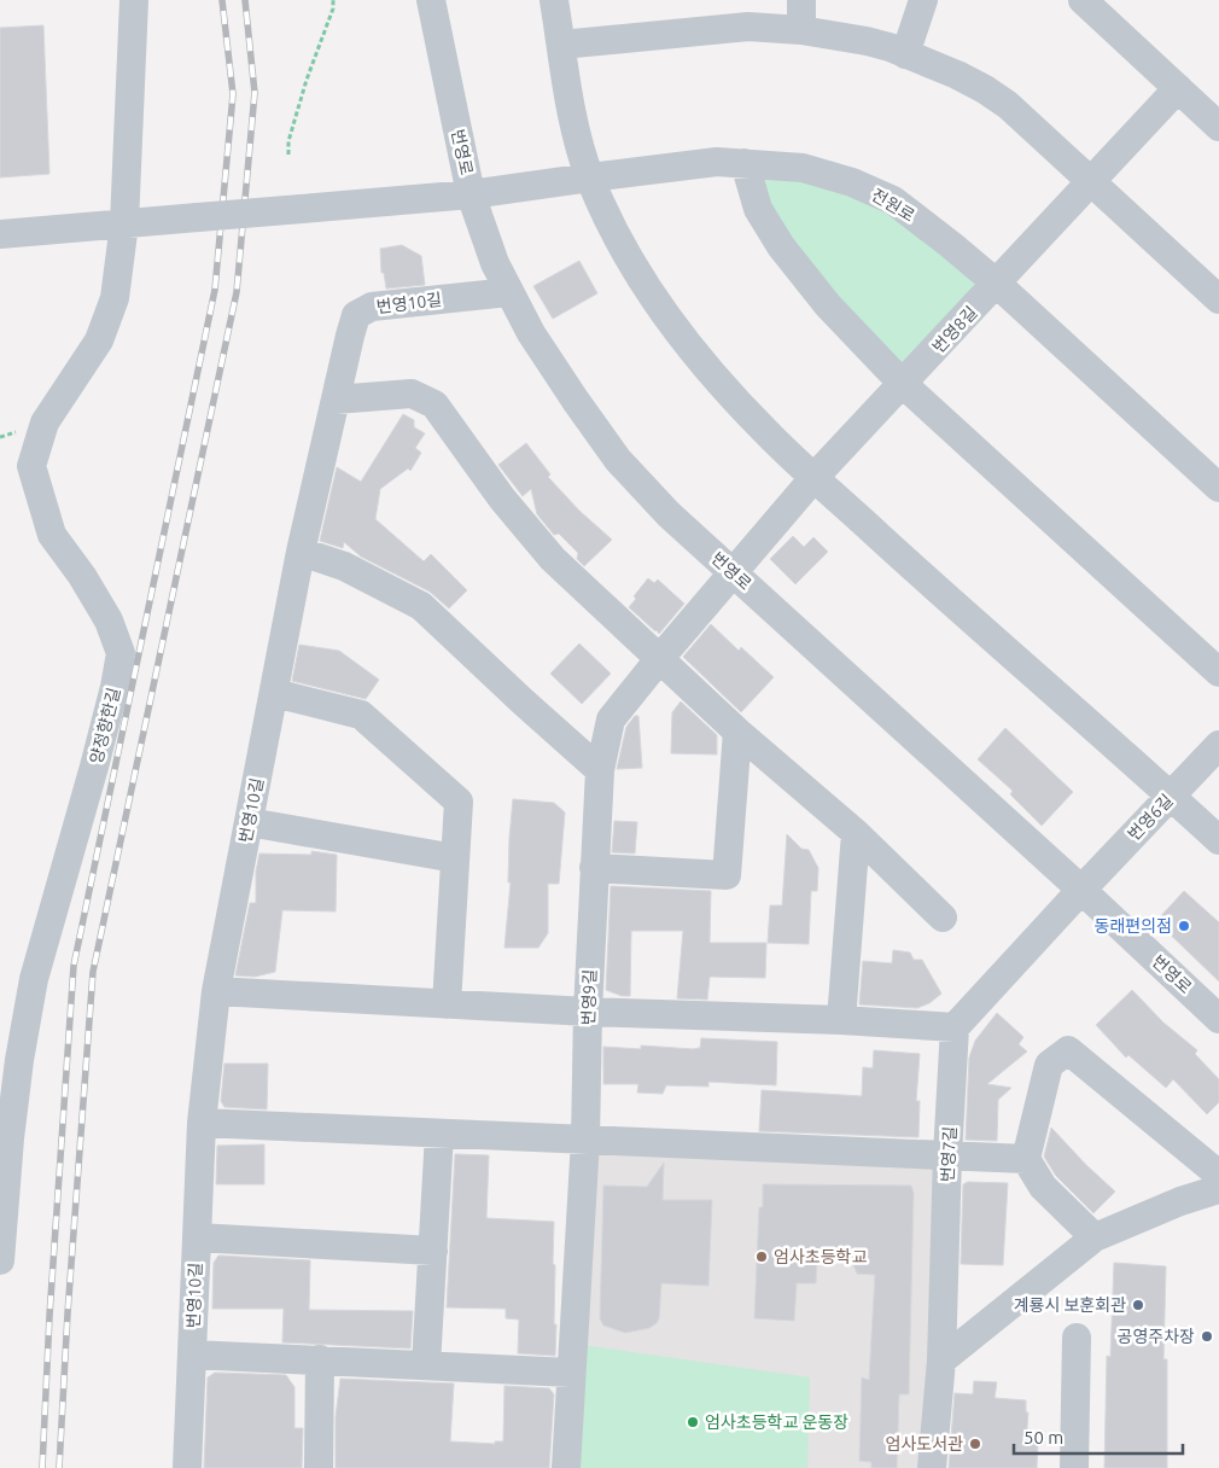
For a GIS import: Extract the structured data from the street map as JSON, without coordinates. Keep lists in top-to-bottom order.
{
  "streets": {
    "street": [
      "번영로",
      "전원로",
      "번영10길",
      "번영8길",
      "양정향한길",
      "번영6길",
      "번영9길",
      "번영7길"
    ]
  },
  "crossings": [
    ["번영로", "전원로"],
    ["번영로", "번영10길"],
    ["번영로", "번영8길"],
    ["번영로", "번영6길"],
    ["번영로", "번영9길"],
    ["전원로", "번영8길"],
    ["전원로", "양정향한길"],
    ["번영8길", "번영9길"]
  ],
  "places": [
    "동래편의점",
    "엄사초등학교",
    "계룡시 보훈회관",
    "공영주차장",
    "엄사초등학교 운동장",
    "엄사도서관"
  ],
  "scale_bar": "50 m"
}
